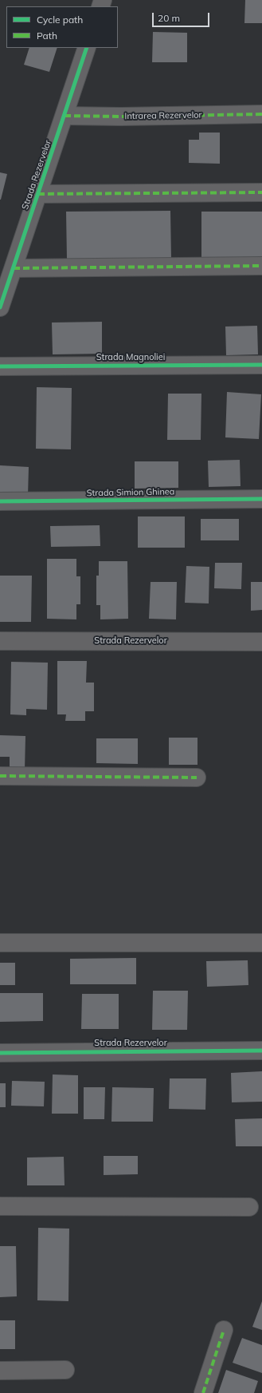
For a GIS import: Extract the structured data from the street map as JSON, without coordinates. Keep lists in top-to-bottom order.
{
  "streets": {
    "street": [
      "Intrarea Rezervelor",
      "Strada Rezervelor",
      "Strada Magnoliei",
      "Strada Simion Ghinea"
    ]
  },
  "crossings": [
    ["Intrarea Rezervelor", "Strada Rezervelor"]
  ],
  "legend": ["Cycle path", "Path"],
  "scale_bar": "20 m"
}
